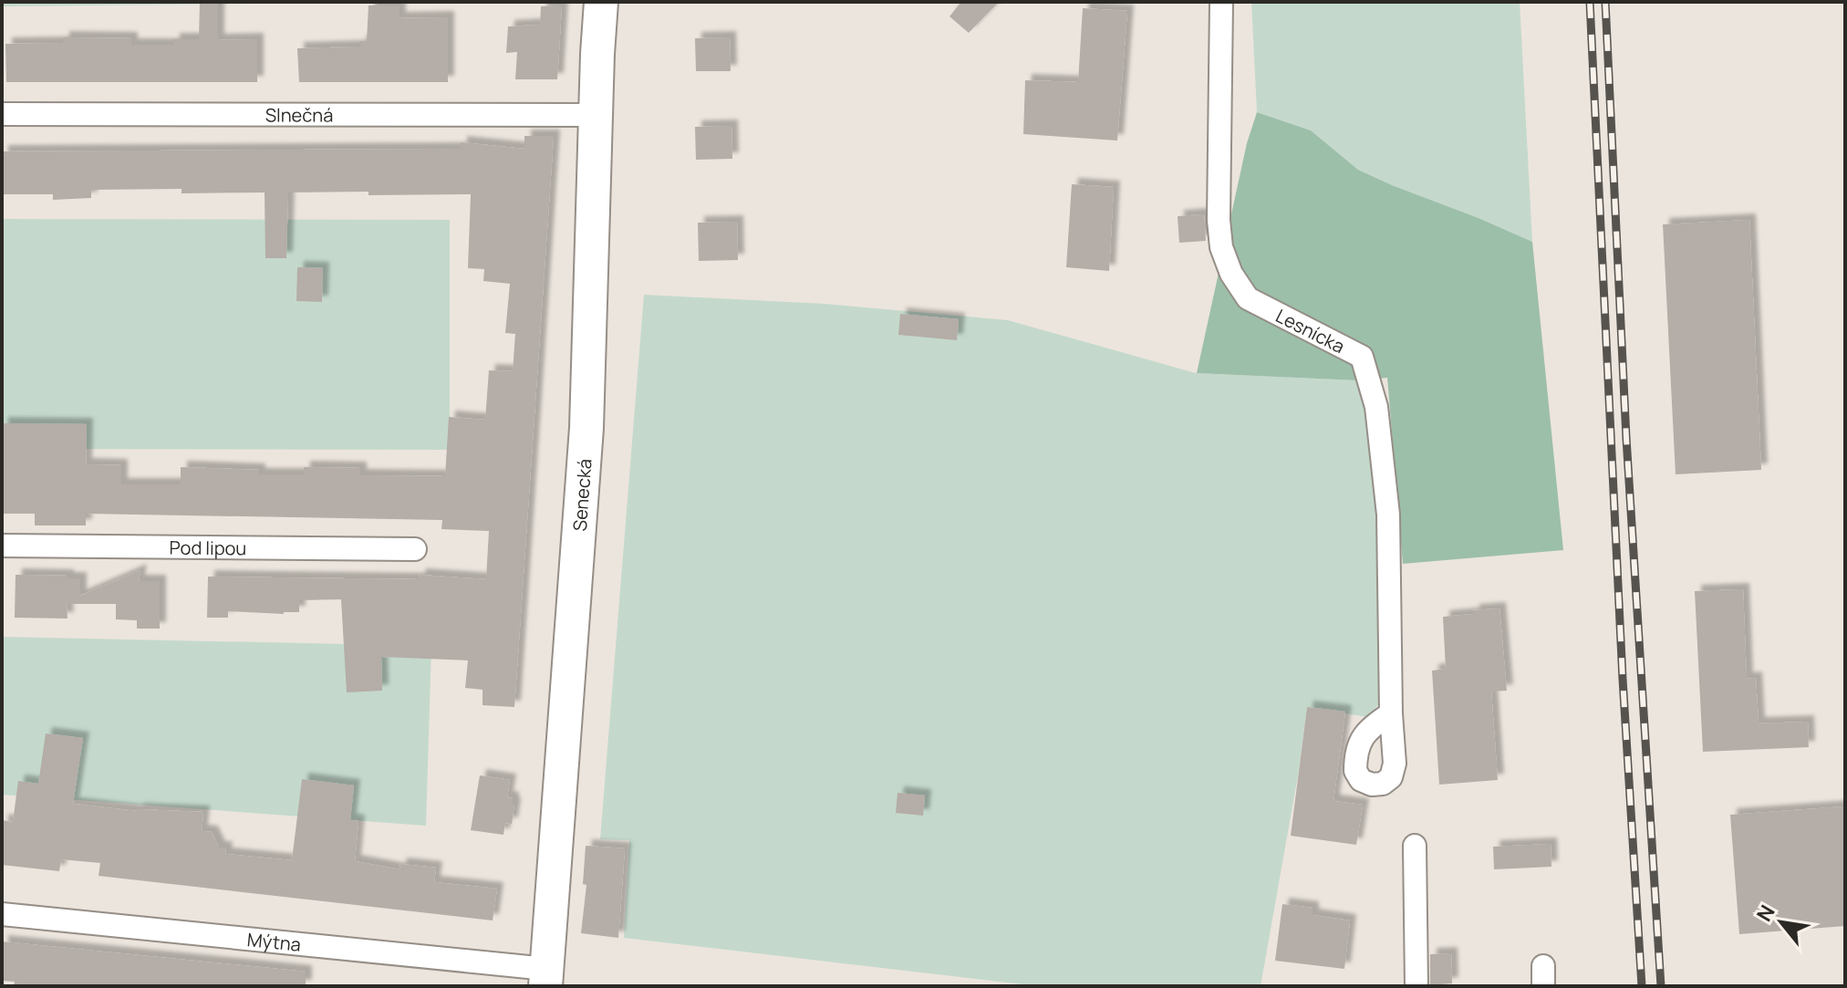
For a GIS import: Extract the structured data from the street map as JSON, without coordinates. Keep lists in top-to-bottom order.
{
  "streets": {
    "main road": ["Senecká"],
    "street": [
      "Slnečná",
      "Lesnícka",
      "Pod lipou",
      "Mýtna"
    ]
  },
  "crossings": [
    ["Slnečná", "Senecká"],
    ["Senecká", "Mýtna"]
  ],
  "north": "top left"
}
